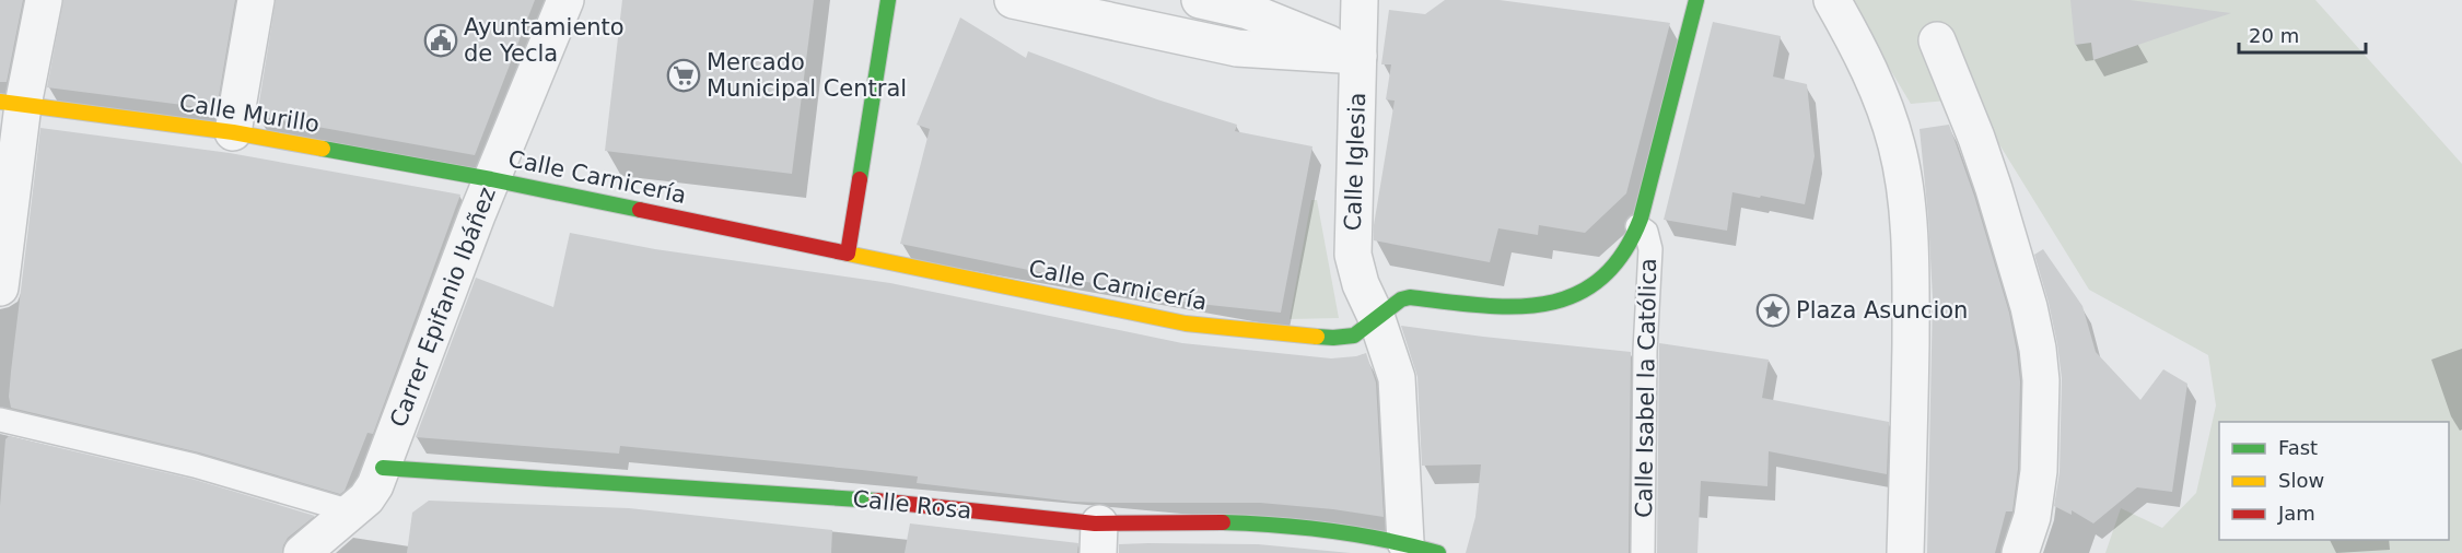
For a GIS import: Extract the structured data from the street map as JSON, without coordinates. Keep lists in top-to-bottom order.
{
  "streets": {
    "street": [
      "Calle Murillo",
      "Calle Iglesia",
      "Calle Carnicería",
      "Carrer Epifanio Ibáñez",
      "Calle Isabel la Católica",
      "Calle Rosa"
    ]
  },
  "crossings": [
    ["Calle Murillo", "Calle Carnicería"],
    ["Calle Murillo", "Carrer Epifanio Ibáñez"],
    ["Calle Iglesia", "Calle Carnicería"],
    ["Calle Iglesia", "Calle Rosa"],
    ["Calle Carnicería", "Carrer Epifanio Ibáñez"],
    ["Calle Carnicería", "Calle Isabel la Católica"],
    ["Carrer Epifanio Ibáñez", "Calle Rosa"]
  ],
  "places": {
    "public building": ["Ayuntamiento de Yecla"],
    "supermarket": ["Mercado Municipal Central"],
    "place": ["Plaza Asuncion"]
  },
  "legend": ["Fast", "Slow", "Jam"],
  "scale_bar": "20 m"
}
